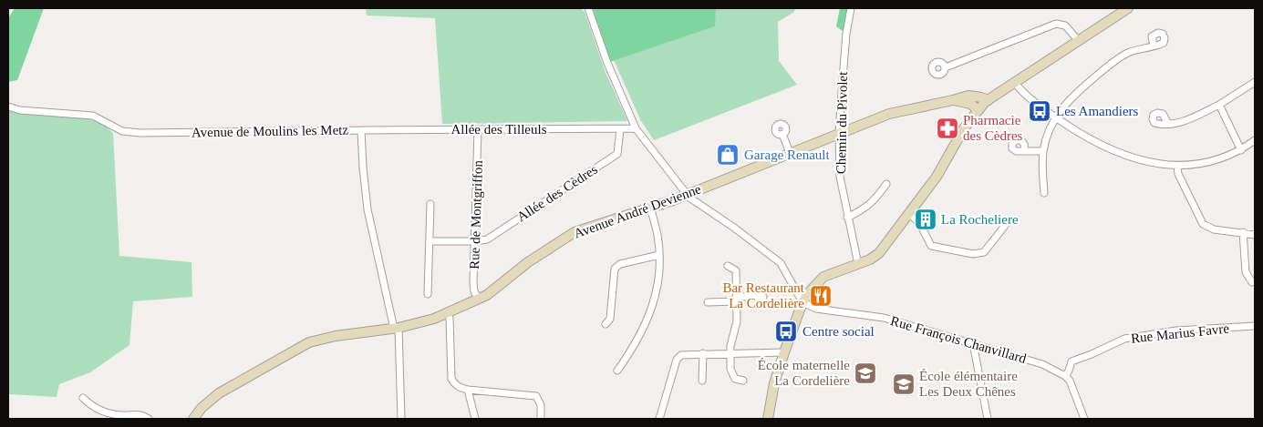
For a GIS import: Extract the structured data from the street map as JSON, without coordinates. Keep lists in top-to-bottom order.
{
  "streets": {
    "street": [
      "Chemin du Pivolet",
      "Allée des Tilleuls",
      "Avenue de Moulins les Metz",
      "Allée des Cèdres",
      "Avenue André Devienne",
      "Rue de Montgriffon",
      "Rue Marius Favre",
      "Rue François Chanvillard"
    ]
  },
  "crossings": [
    ["Chemin du Pivolet", "Avenue André Devienne"],
    ["Allée des Tilleuls", "Avenue de Moulins les Metz"],
    ["Allée des Tilleuls", "Allée des Cèdres"],
    ["Allée des Tilleuls", "Rue de Montgriffon"],
    ["Avenue de Moulins les Metz", "Avenue André Devienne"],
    ["Allée des Cèdres", "Rue de Montgriffon"],
    ["Avenue André Devienne", "Rue de Montgriffon"],
    ["Rue Marius Favre", "Rue François Chanvillard"]
  ],
  "places": {
    "bus stop": ["Les Amandiers", "Centre social"],
    "pharmacy": ["Pharmacie des Cèdres"],
    "shop": ["Garage Renault"],
    "building": ["La Rocheliere"],
    "restaurant": ["Bar Restaurant La Cordelière"],
    "school or university": ["École maternelle La Cordelière", "École élémentaire Les Deux Chênes"]
  }
}
